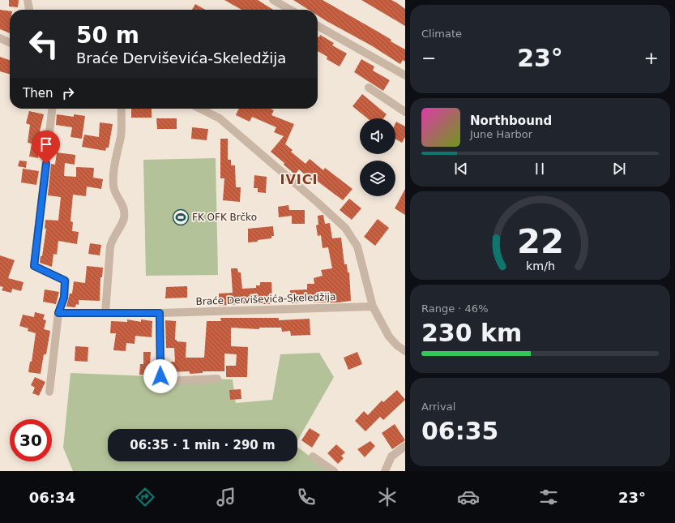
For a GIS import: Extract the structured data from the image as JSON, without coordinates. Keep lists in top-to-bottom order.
{
  "streets": {
    "street": ["Braće Derviševića-Skeledžija"]
  },
  "districts": ["IVICI"],
  "places": {
    "sports": ["FK OFK Brčko"]
  },
  "page": {
    "tile": [
      "Climate",
      ["Range · 46%", "230 km"],
      ["Arrival", "06:35"]
    ],
    "turn": ["50 m", "Braće Derviševića-Skeledžija"],
    "heat": ["−", "23°", "+"],
    "then": "Then",
    "song": ["Northbound", "June Harbor"],
    "limit": "30",
    "trip": "06:35 · 1 min · 290 m",
    "tabs": ["06:34", "23°"],
    "gauge": ["22", "km/h"]
  }
}
